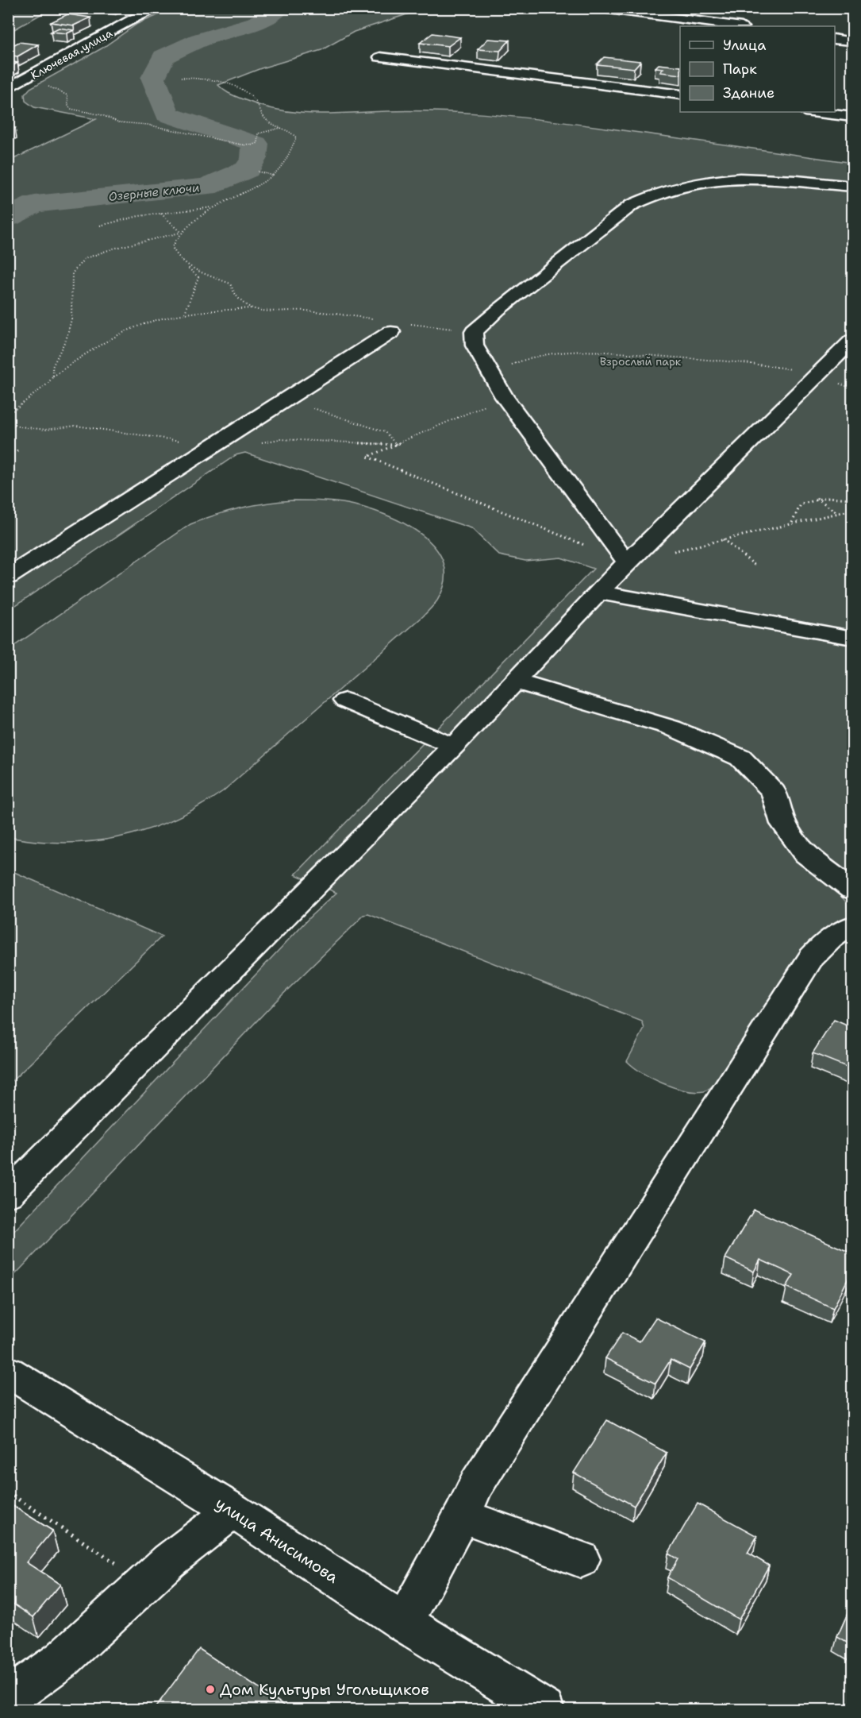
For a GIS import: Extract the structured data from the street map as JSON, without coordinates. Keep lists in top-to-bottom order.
{
  "streets": {
    "street": ["Ключевая улица", "улица Анисимова"]
  },
  "water": ["Озерные ключи"],
  "parks": ["Взрослый парк"],
  "places": ["Дом Культуры Угольщиков"],
  "legend": ["Улица", "Парк", "Здание"]
}
